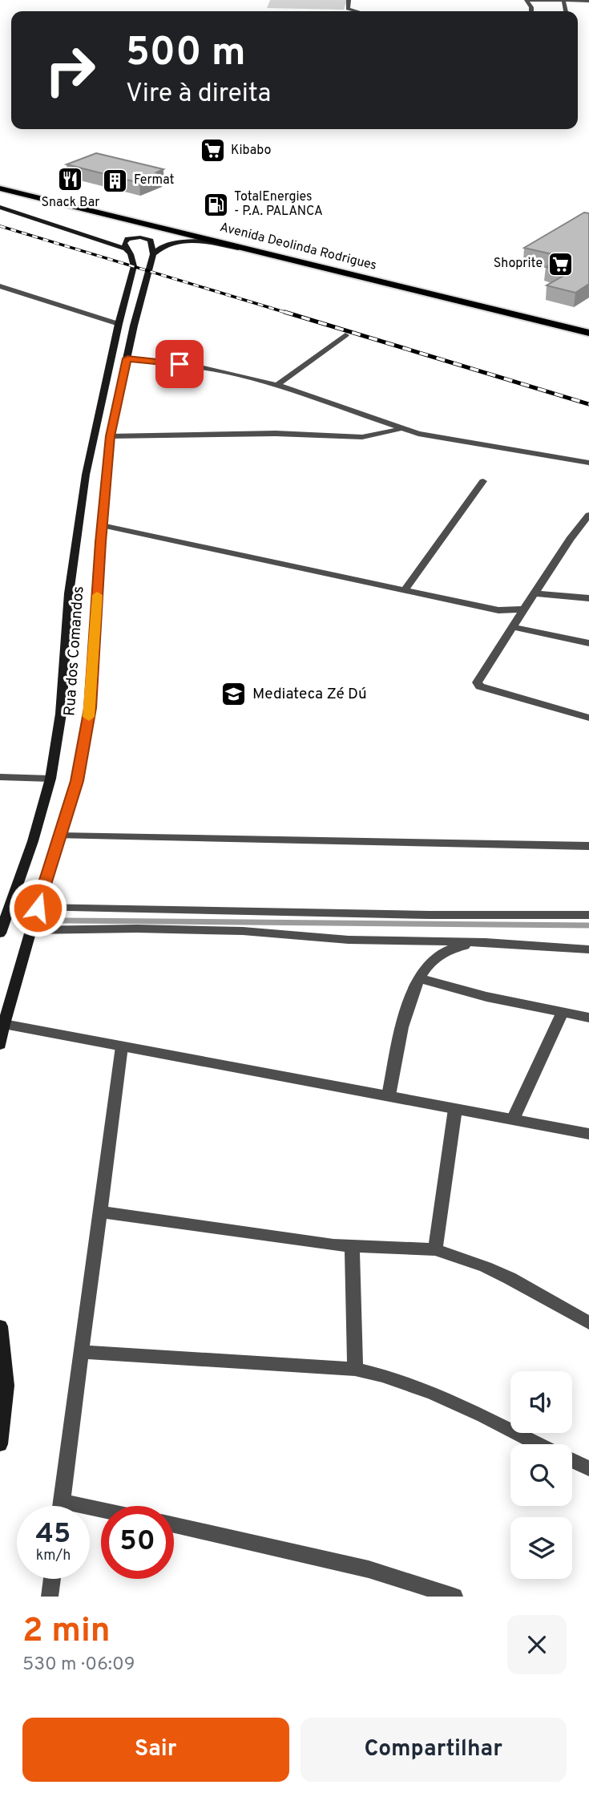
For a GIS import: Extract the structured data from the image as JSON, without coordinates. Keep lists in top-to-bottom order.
{
  "streets": {
    "highway": ["Avenida Deolinda Rodrigues"],
    "main road": ["Rua dos Comandos"]
  },
  "places": {
    "supermarket": ["Kibabo", "Shoprite"],
    "restaurant": ["Snack Bar"],
    "building": ["Fermat"],
    "fuel station": ["TotalEnergies - P.A. PALANCA"],
    "school or university": ["Mediateca Zé Dú"]
  },
  "page": {
    "turn": ["500 m", "Vire à direita"],
    "speed": "45 km/h",
    "limit": "50",
    "heading": ["2 min", "530 m · 06:09"],
    "buttons": ["Sair", "Compartilhar"]
  }
}
